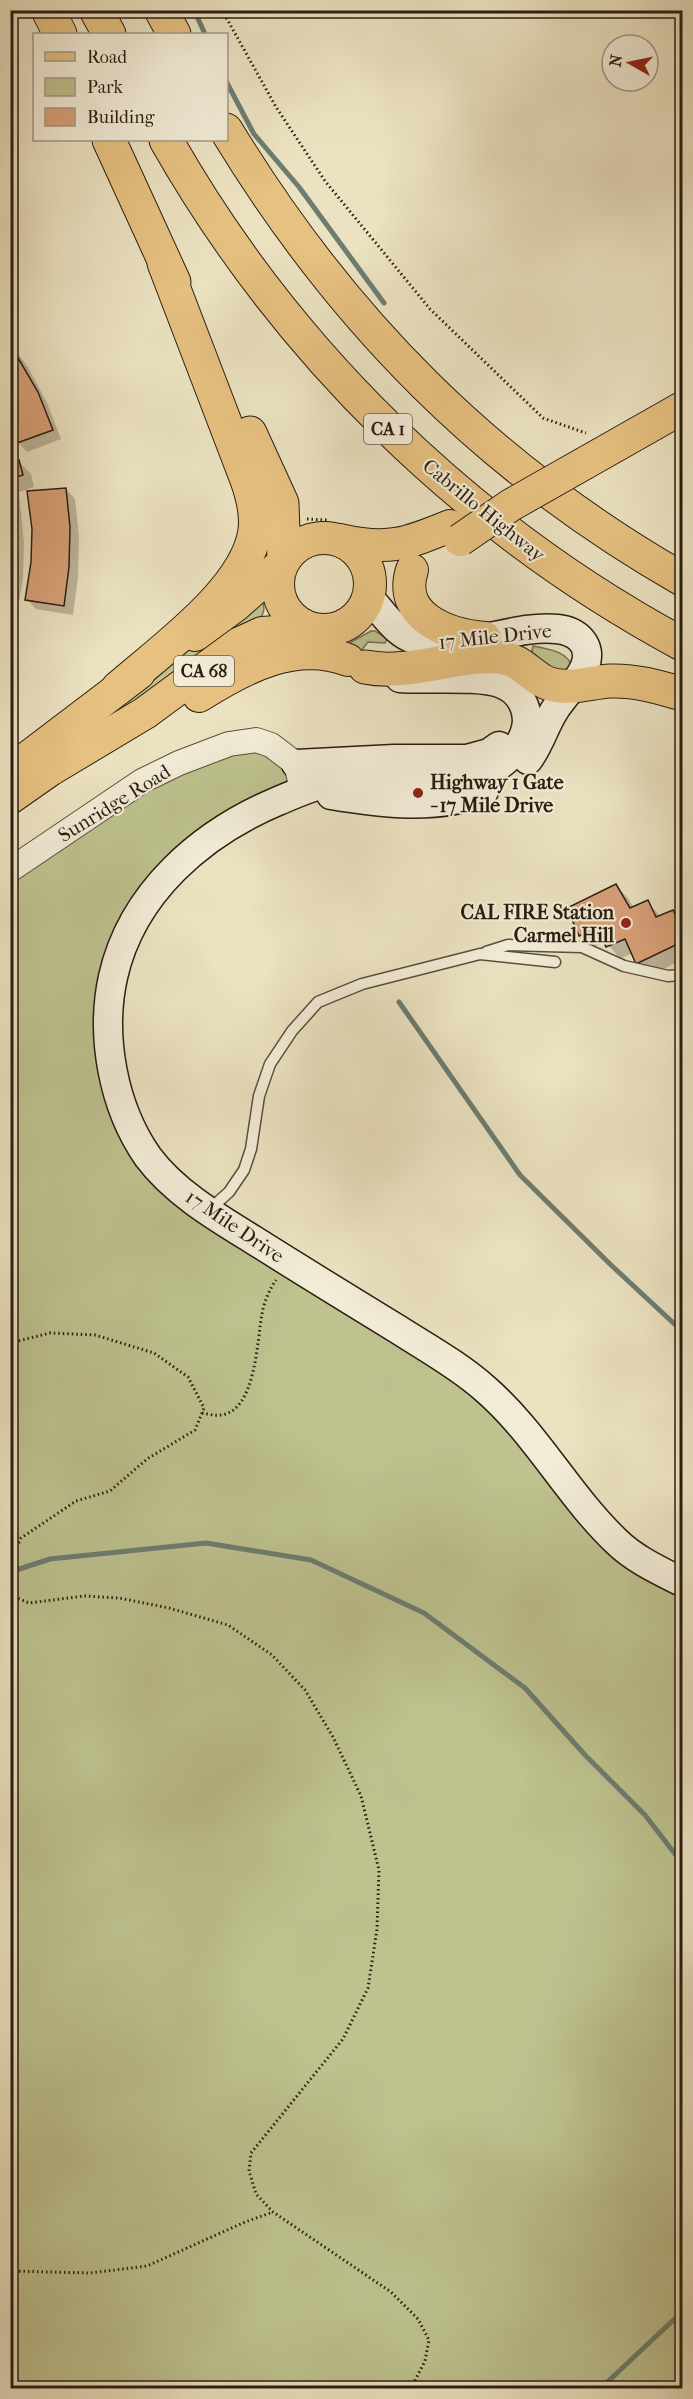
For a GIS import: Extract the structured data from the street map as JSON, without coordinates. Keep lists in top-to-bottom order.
{
  "streets": {
    "highway": ["CA 1", "Cabrillo Highway"],
    "main road": ["17 Mile Drive", "CA 68"],
    "street": ["Sunridge Road"]
  },
  "crossings": [
    ["17 Mile Drive", "CA 68"],
    ["17 Mile Drive", "Sunridge Road"]
  ],
  "places": ["Highway 1 Gate - 17 Mile Drive", "CAL FIRE Station Carmel Hill"],
  "legend": ["Road", "Park", "Building"],
  "north": "left"
}
